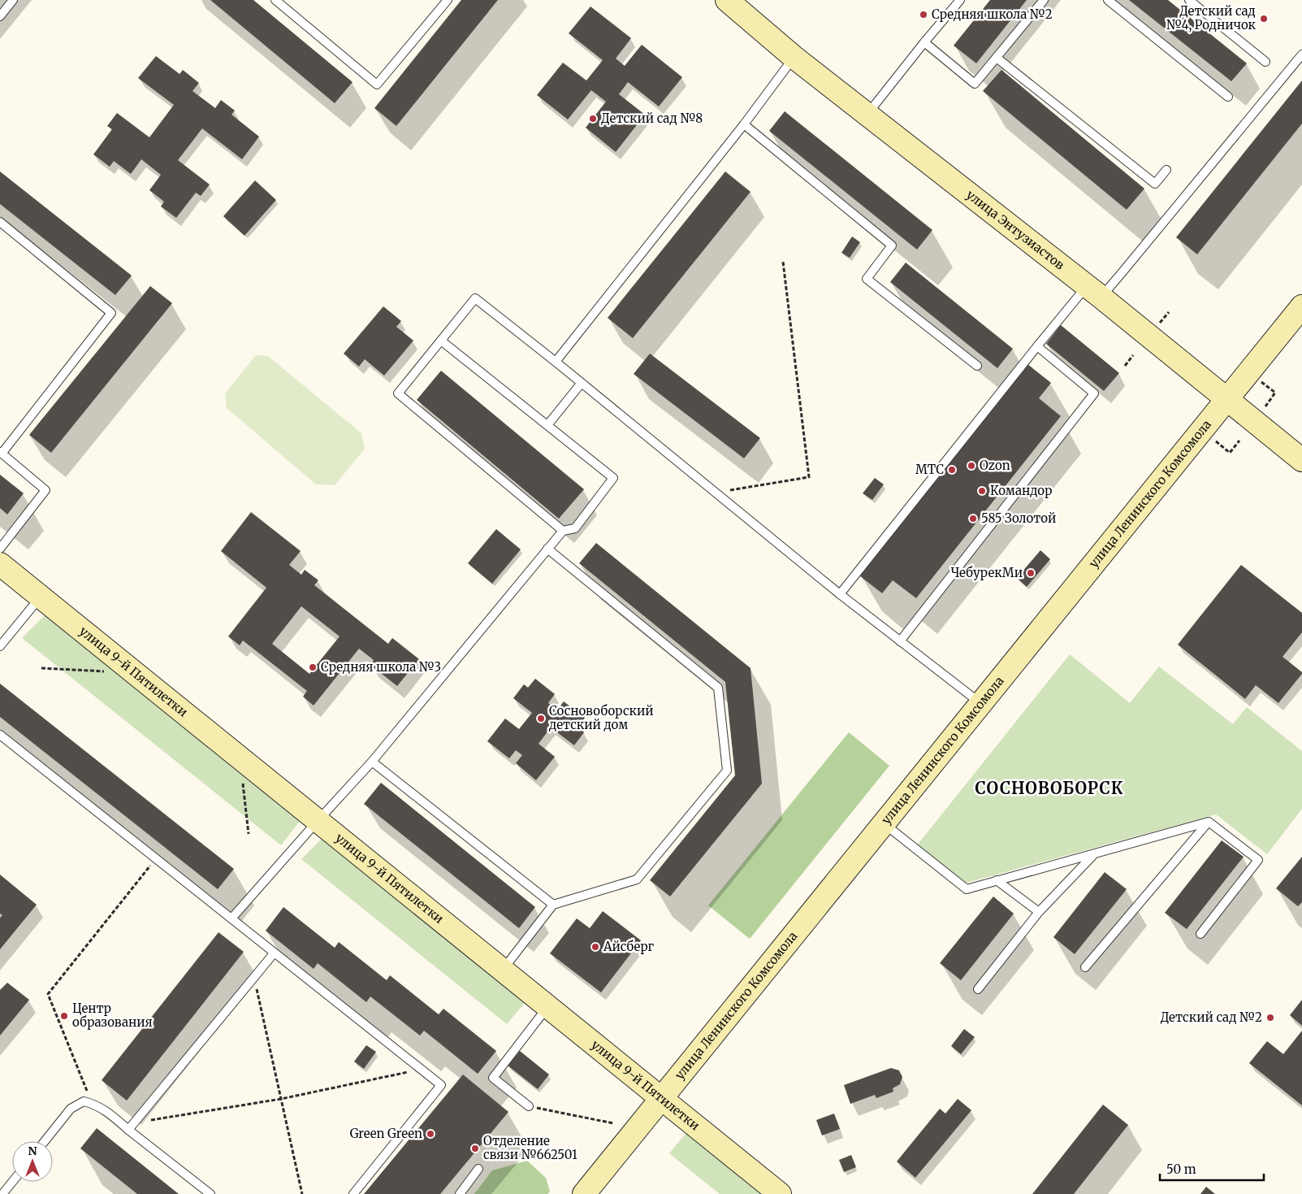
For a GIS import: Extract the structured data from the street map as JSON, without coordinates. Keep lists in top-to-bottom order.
{
  "streets": {
    "street": ["улица Энтузиастов", "улица Ленинского Комсомола", "улица 9-й Пятилетки"]
  },
  "crossings": [
    ["улица Энтузиастов", "улица Ленинского Комсомола"],
    ["улица Ленинского Комсомола", "улица 9-й Пятилетки"]
  ],
  "districts": ["СОСНОВОБОРСК"],
  "places": [
    "Средняя школа №2",
    "Детский сад №4, Родничок",
    "Детский сад №8",
    "Ozon",
    "МТС",
    "Командор",
    "585 Золотой",
    "ЧебурекМи",
    "Средняя школа №3",
    "Сосновоборский детский дом",
    "Айсберг",
    "Центр образования",
    "Детский сад №2",
    "Green Green",
    "Отделение связи №662501"
  ],
  "scale_bar": "50 m",
  "north": "top"
}
